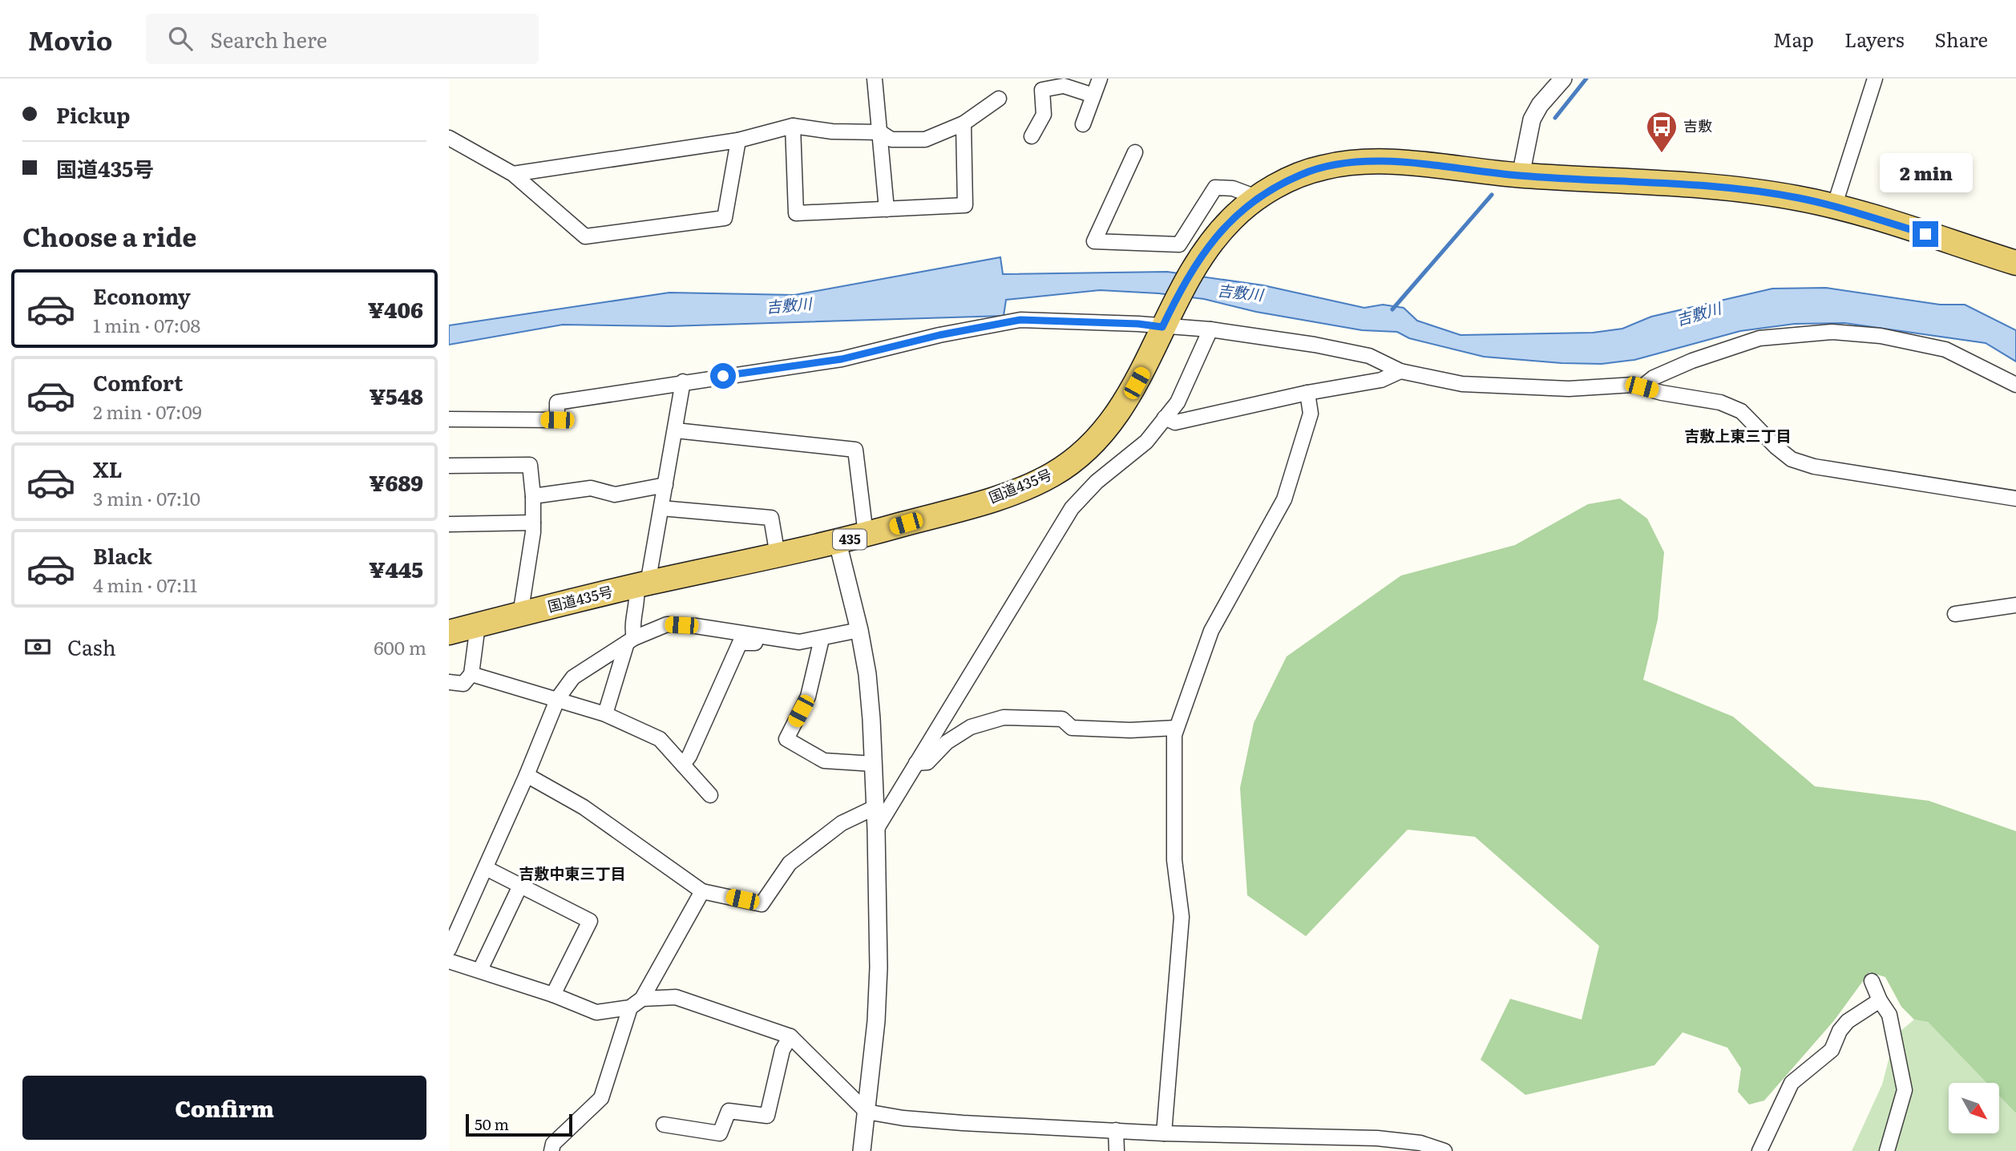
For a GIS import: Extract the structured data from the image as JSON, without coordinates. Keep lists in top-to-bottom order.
{
  "streets": {
    "highway": ["国道435号", "435"]
  },
  "districts": ["吉敷上東三丁目", "吉敷中東三丁目"],
  "water": ["吉敷川"],
  "places": {
    "bus stop": ["吉敷"]
  },
  "scale_bar": "50 m",
  "north": "bottom right",
  "page": {
    "header": "Movio",
    "search": "Search here",
    "nav": ["Map", "Layers", "Share"],
    "banner": ["Pickup", "国道435号"],
    "bubble": "2 min",
    "heading": "Choose a ride",
    "list": [
      {
        "name": "Economy",
        "note": "1 min · 07:08",
        "value": "¥406"
      },
      {
        "name": "Comfort",
        "note": "2 min · 07:09",
        "value": "¥548"
      },
      {
        "name": "XL",
        "note": "3 min · 07:10",
        "value": "¥689"
      },
      {
        "name": "Black",
        "note": "4 min · 07:11",
        "value": "¥445"
      }
    ],
    "pay": ["Cash", "600 m"],
    "buttons": "Confirm",
    "scale": "50 m"
  }
}
